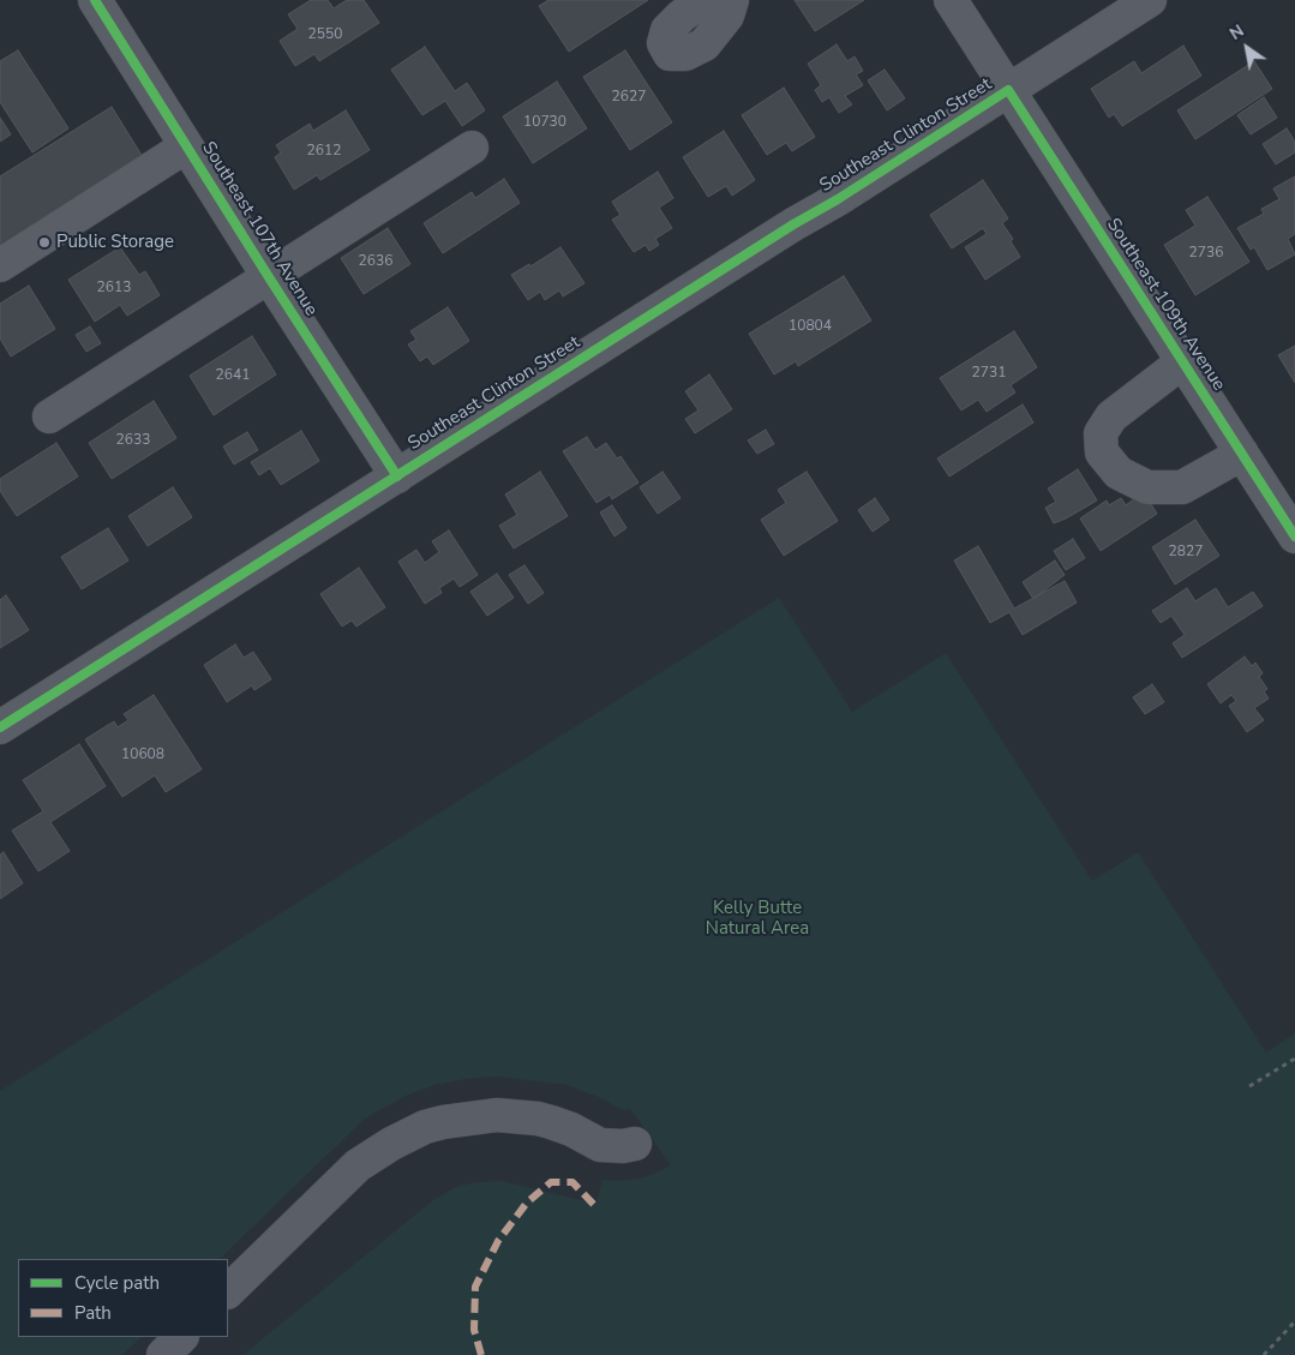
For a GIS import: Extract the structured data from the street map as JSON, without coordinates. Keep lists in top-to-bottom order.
{
  "streets": {
    "street": ["Southeast Clinton Street", "Southeast 107th Avenue", "Southeast 109th Avenue"]
  },
  "crossings": [
    ["Southeast Clinton Street", "Southeast 107th Avenue"],
    ["Southeast Clinton Street", "Southeast 109th Avenue"]
  ],
  "parks": ["Kelly Butte Natural Area"],
  "places": ["Public Storage"],
  "house_numbers": [
    "2550",
    "2627",
    "10730",
    "2612",
    "2736",
    "2636",
    "2613",
    "10804",
    "2731",
    "2641",
    "2633",
    "2827",
    "10608"
  ],
  "legend": ["Cycle path", "Path"],
  "north": "top left"
}
